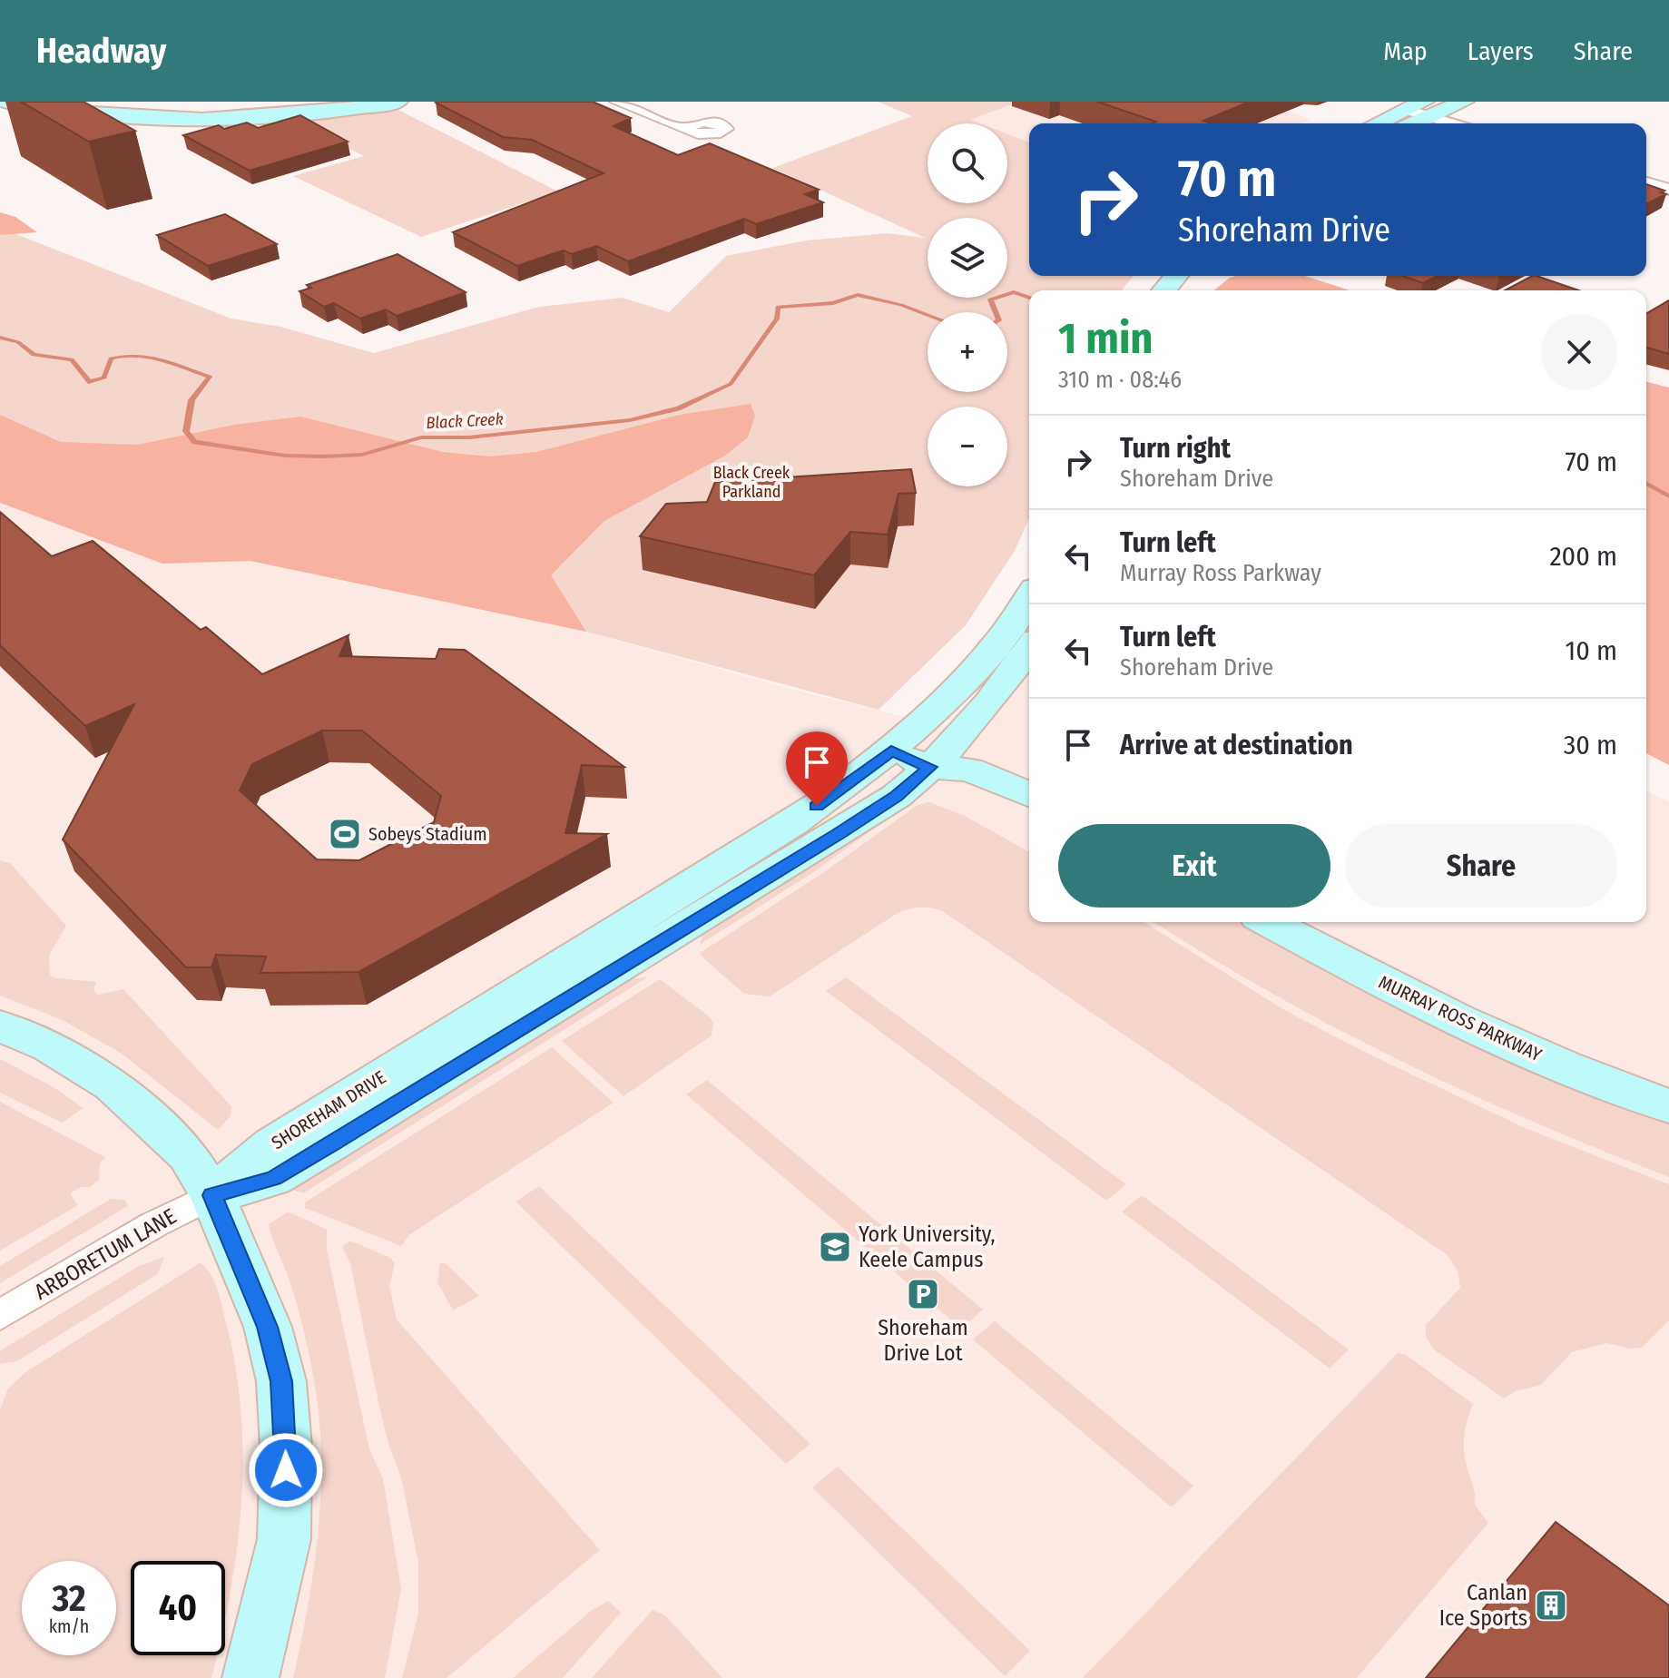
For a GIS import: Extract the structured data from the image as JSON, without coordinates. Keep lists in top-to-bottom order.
{
  "streets": {
    "street": ["MURRAY ROSS PARKWAY", "SHOREHAM DRIVE", "ARBORETUM LANE"]
  },
  "crossings": [
    ["SHOREHAM DRIVE", "ARBORETUM LANE"]
  ],
  "water": ["Black Creek"],
  "parks": ["Black Creek Parkland"],
  "places": {
    "sports": ["Sobeys Stadium"],
    "school or university": ["York University, Keele Campus"],
    "parking": ["Shoreham Drive Lot"],
    "building": ["Canlan Ice Sports"]
  },
  "page": {
    "header": "Headway",
    "nav": ["Map", "Layers", "Share"],
    "map_buttons": ["+", "−"],
    "turn": ["70 m", "Shoreham Drive"],
    "heading": ["1 min", "310 m · 08:46"],
    "list": [
      {
        "name": "Turn right",
        "note": "Shoreham Drive",
        "value": "70 m"
      },
      {
        "name": "Turn left",
        "note": "Murray Ross Parkway",
        "value": "200 m"
      },
      {
        "name": "Turn left",
        "note": "Shoreham Drive",
        "value": "10 m"
      },
      {
        "name": "Arrive at destination",
        "value": "30 m"
      }
    ],
    "buttons": ["Exit", "Share"],
    "speed": "32 km/h",
    "limit": "40"
  }
}
